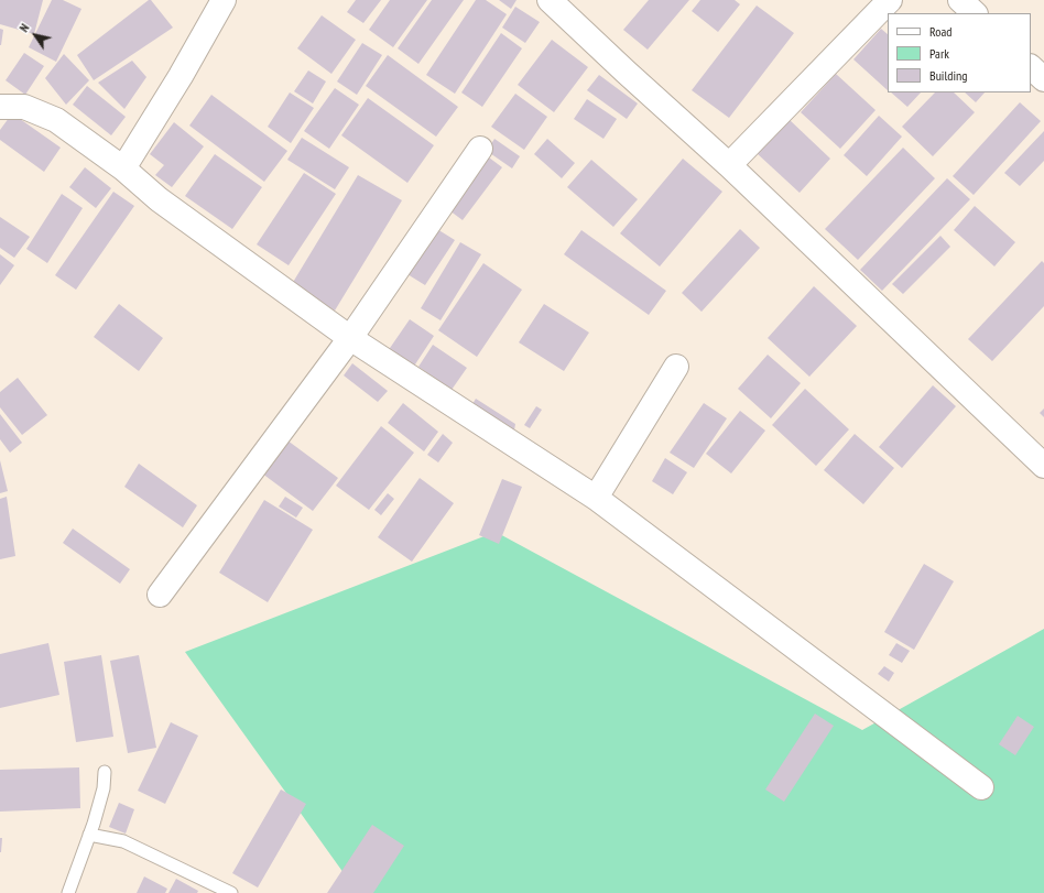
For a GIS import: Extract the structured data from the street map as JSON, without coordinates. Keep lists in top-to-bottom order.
{
  "legend": ["Road", "Park", "Building"],
  "north": "top left"
}
